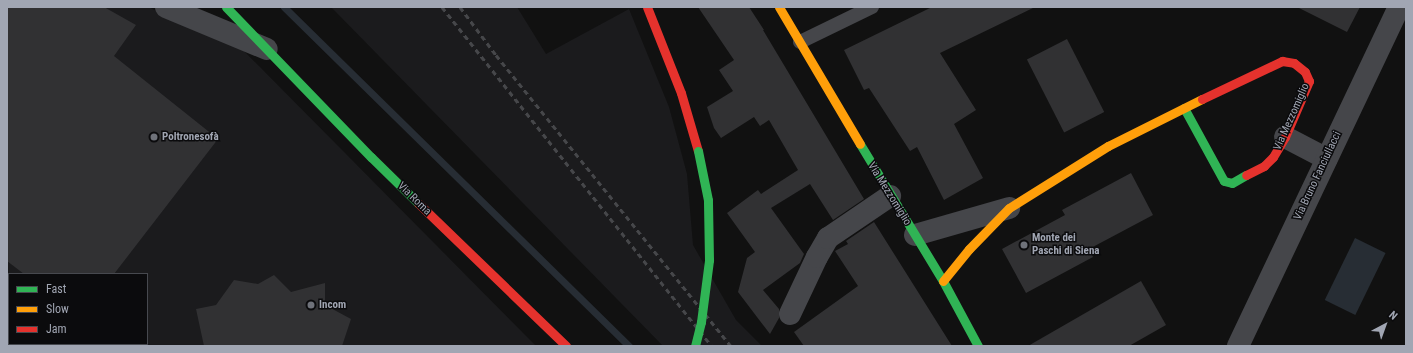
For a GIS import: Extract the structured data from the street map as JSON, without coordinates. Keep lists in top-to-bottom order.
{
  "streets": {
    "main road": ["Via Mezzomiglio", "Via Roma"],
    "street": ["Via Bruno Fanciullacci"]
  },
  "places": ["Poltronesofà", "Monte dei Paschi di Siena", "Incom"],
  "legend": ["Fast", "Slow", "Jam"],
  "north": "top right"
}
